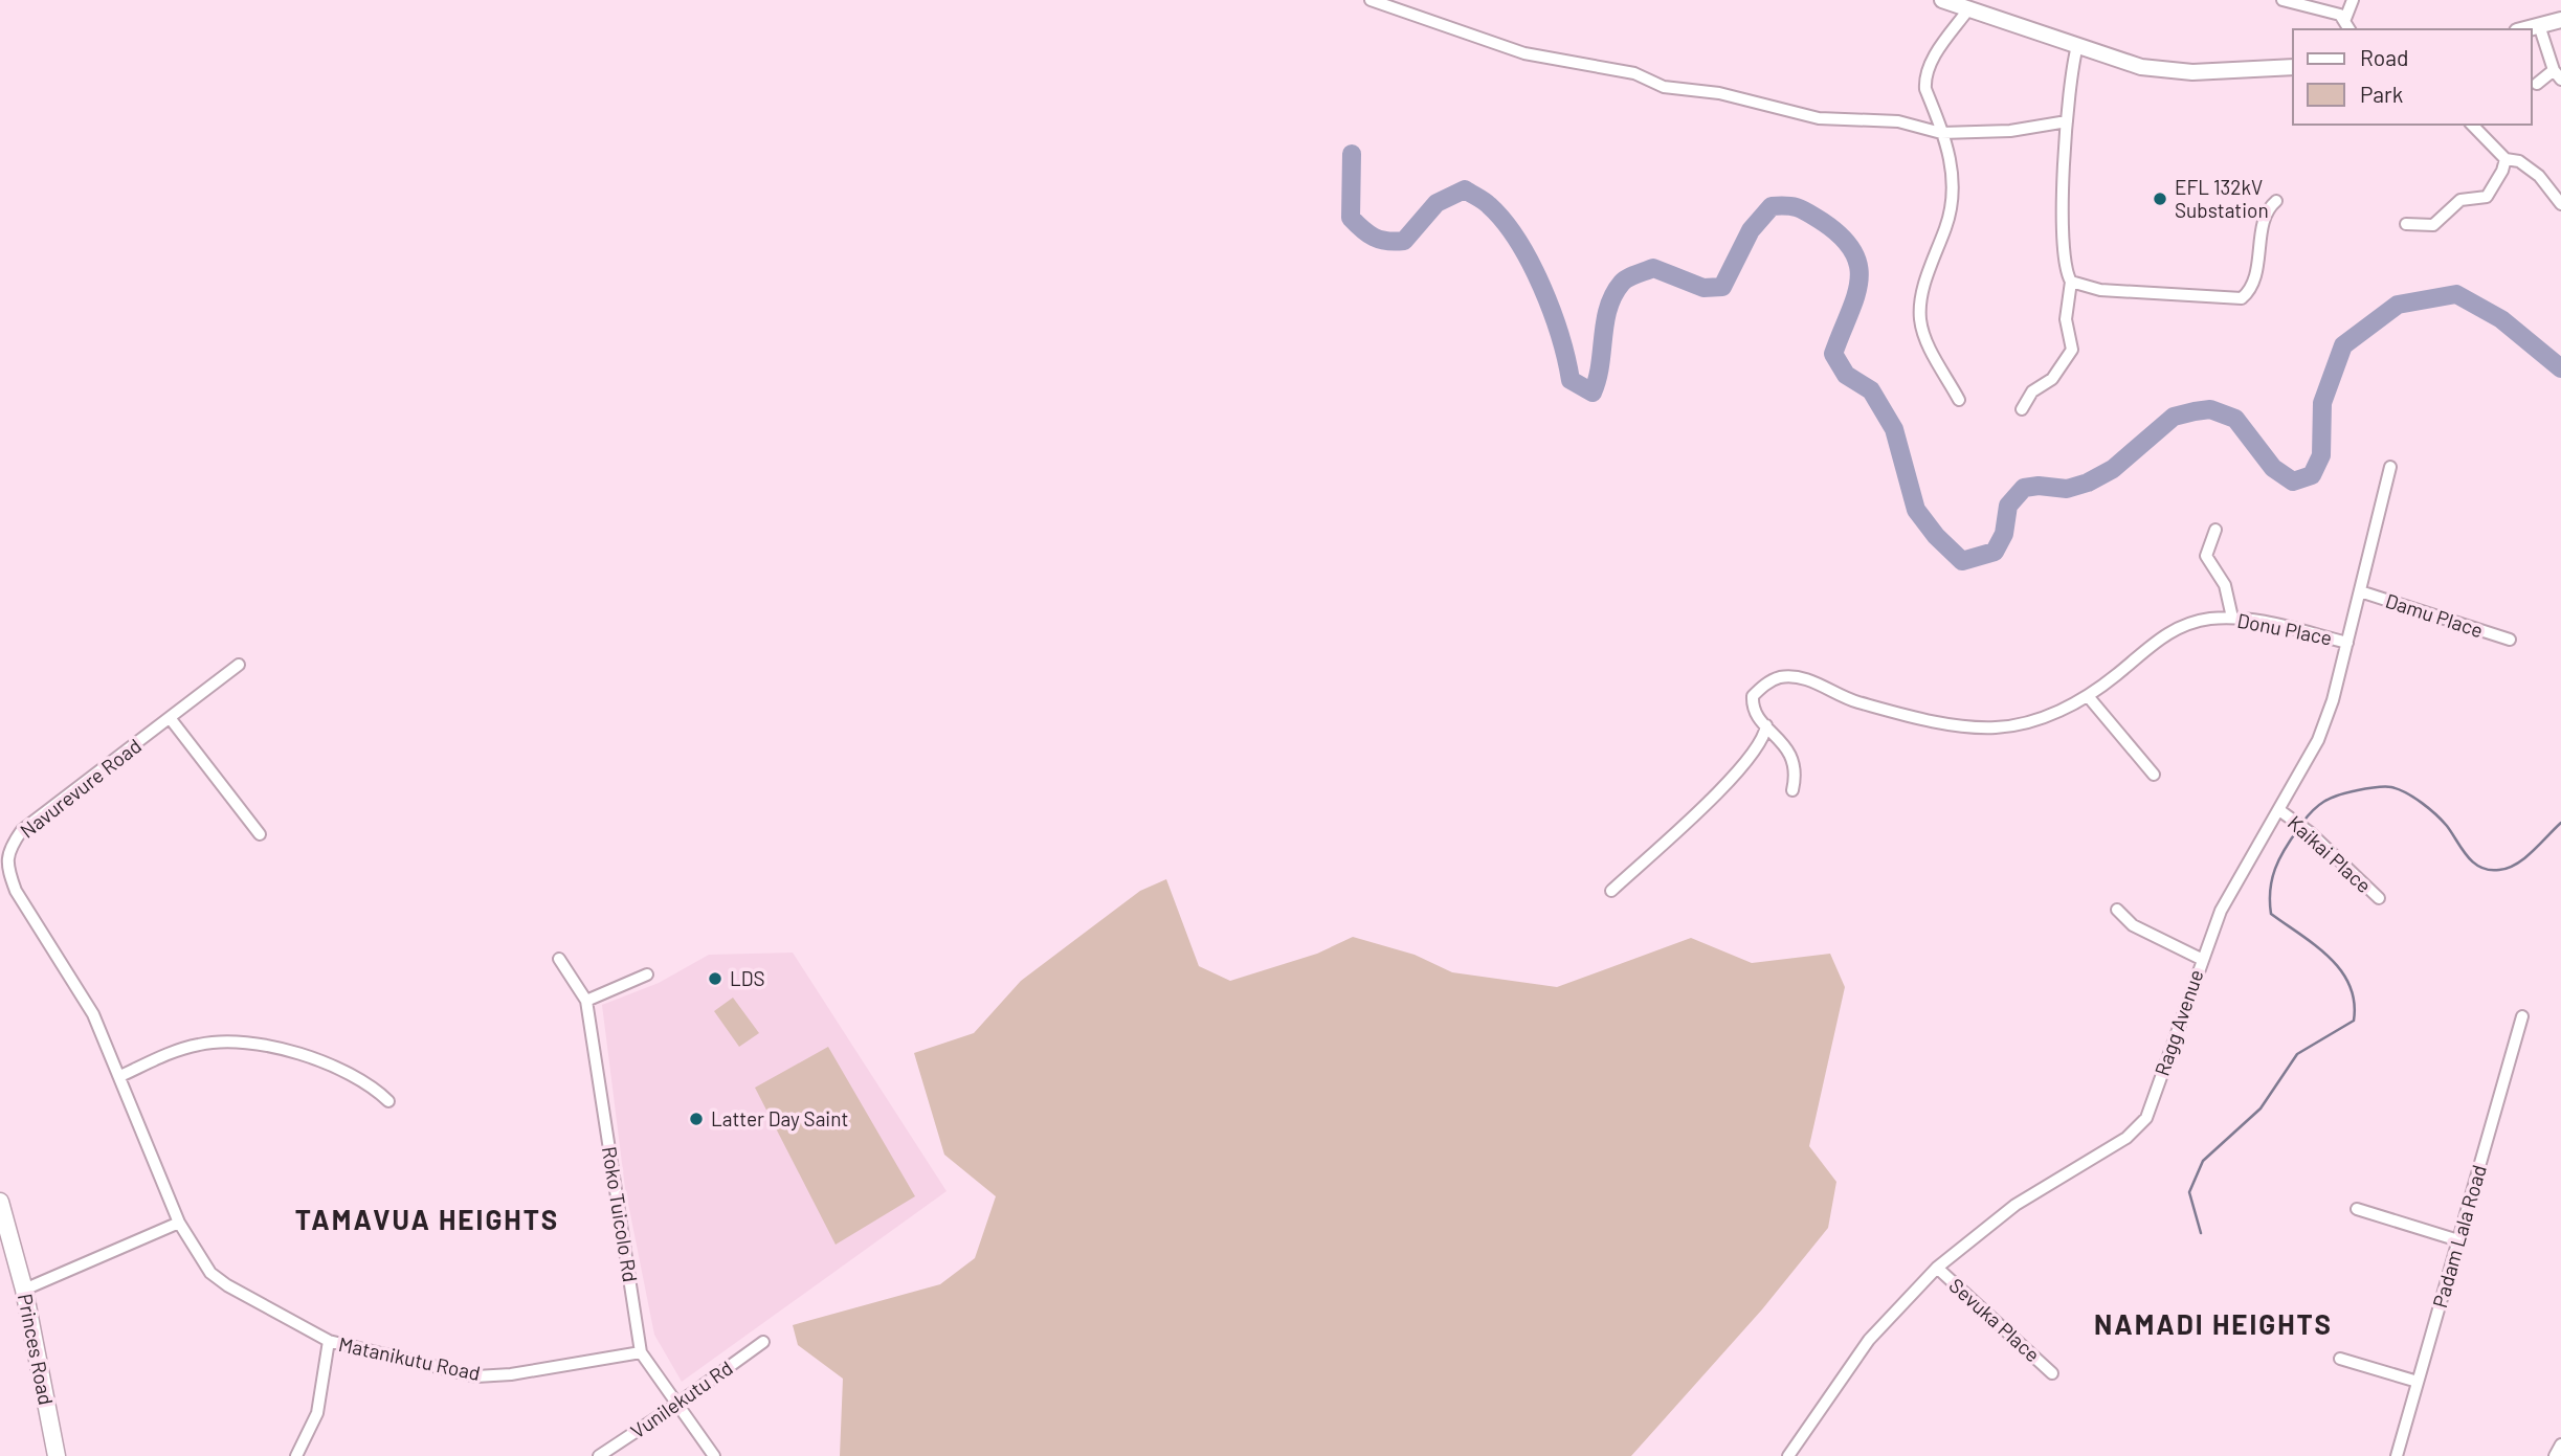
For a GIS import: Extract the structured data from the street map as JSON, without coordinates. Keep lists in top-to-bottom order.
{
  "streets": {
    "main road": ["Princes Road"],
    "street": [
      "Damu Place",
      "Donu Place",
      "Navurevure Road",
      "Kaikai Place",
      "Ragg Avenue",
      "Roko Tuicolo Rd",
      "Padam Lala Road",
      "Sevuka Place",
      "Matanikutu Road",
      "Vunilekutu Rd"
    ]
  },
  "crossings": [
    ["Damu Place", "Ragg Avenue"],
    ["Donu Place", "Ragg Avenue"],
    ["Navurevure Road", "Matanikutu Road"],
    ["Kaikai Place", "Ragg Avenue"],
    ["Ragg Avenue", "Sevuka Place"],
    ["Roko Tuicolo Rd", "Matanikutu Road"],
    ["Roko Tuicolo Rd", "Vunilekutu Rd"]
  ],
  "districts": ["TAMAVUA HEIGHTS", "NAMADI HEIGHTS"],
  "places": ["EFL 132kV Substation", "LDS", "Latter Day Saint"],
  "legend": ["Road", "Park"]
}
